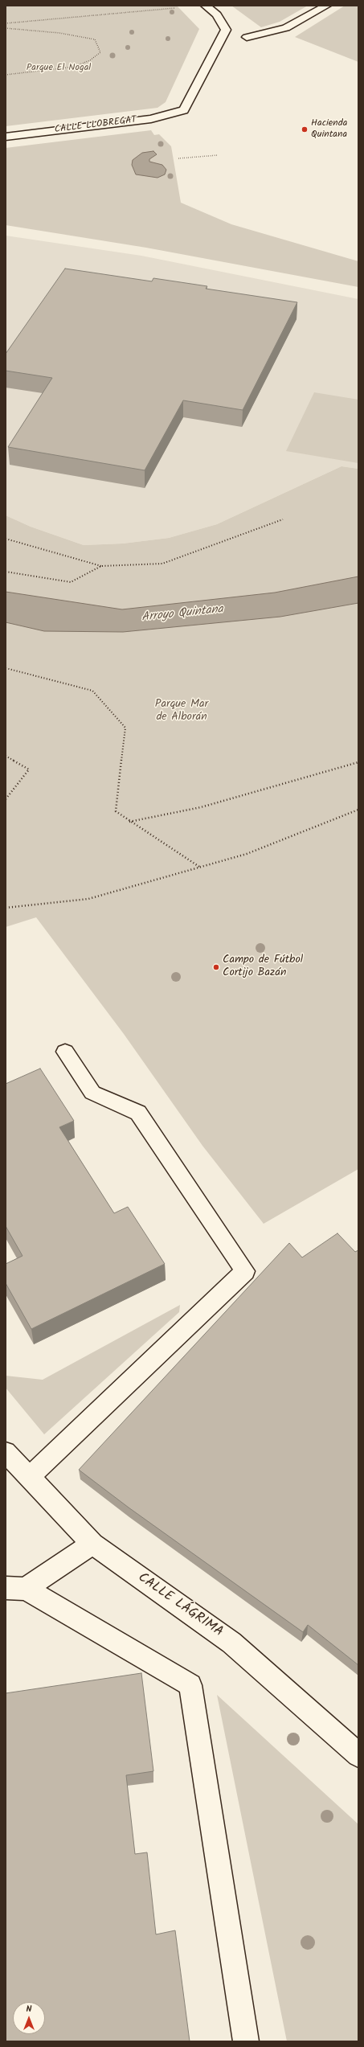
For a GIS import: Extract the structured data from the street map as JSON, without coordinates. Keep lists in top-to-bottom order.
{
  "streets": {
    "street": ["CALLE LLOBREGAT", "CALLE LÁGRIMA"]
  },
  "water": ["Arroyo Quintana"],
  "parks": ["Parque El Nogal", "Parque Mar de Alborán"],
  "places": ["Hacienda Quintana", "Campo de Fútbol Cortijo Bazán"],
  "north": "top"
}
